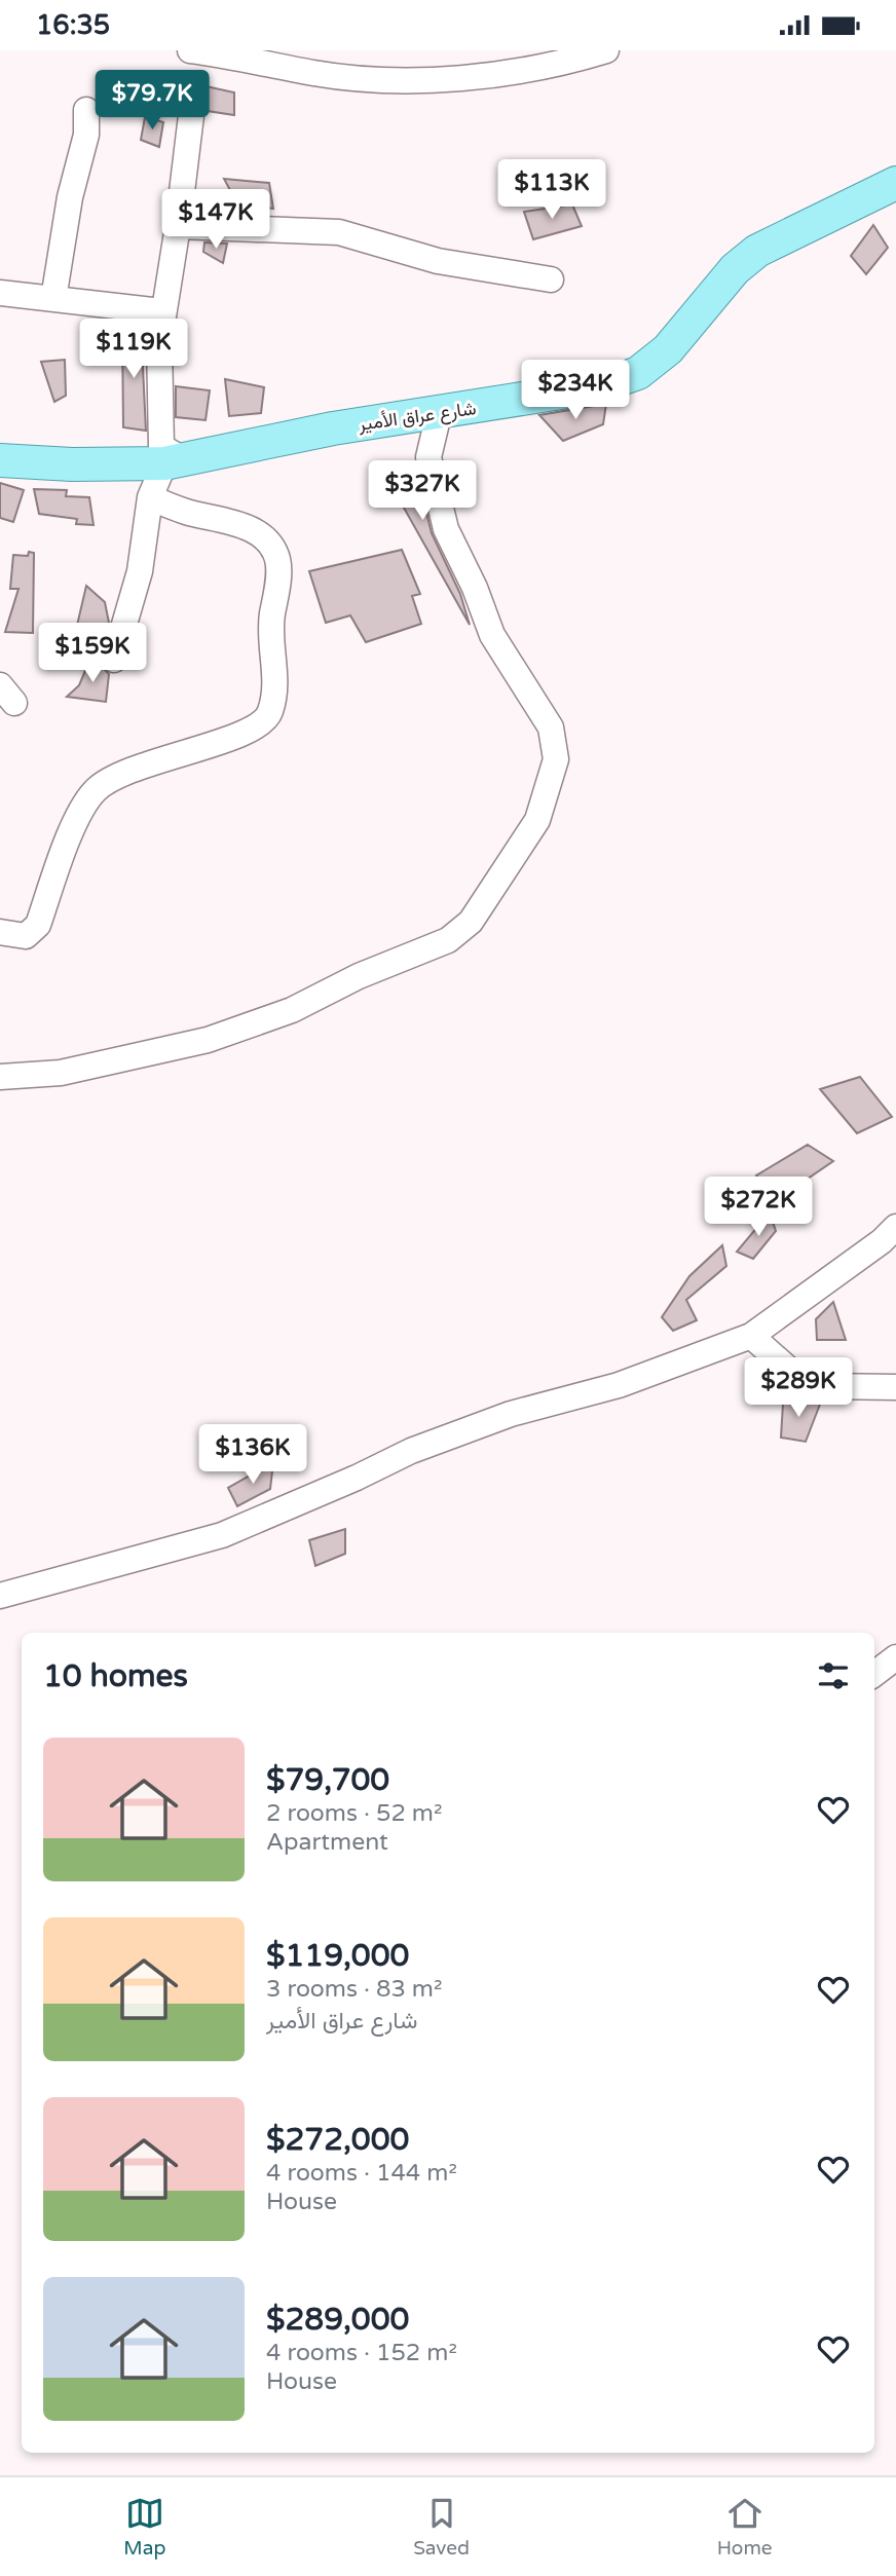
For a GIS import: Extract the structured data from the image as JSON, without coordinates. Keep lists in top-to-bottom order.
{
  "streets": {
    "main road": ["شارع عراق الأمير"]
  },
  "page": {
    "status": "16:35",
    "price": [
      "$79.7K",
      "$113K",
      "$147K",
      "$119K",
      "$234K",
      "$327K",
      "$159K",
      "$272K",
      "$289K",
      "$136K"
    ],
    "heading": "10 homes",
    "list": [
      {
        "name": "$79,700",
        "note": "2 rooms · 52 m² · Apartment"
      },
      {
        "name": "$119,000",
        "note": "3 rooms · 83 m² · شارع عراق الأمير"
      },
      {
        "name": "$272,000",
        "note": "4 rooms · 144 m² · House"
      },
      {
        "name": "$289,000",
        "note": "4 rooms · 152 m² · House"
      }
    ],
    "tabs": ["Map", "Saved", "Home"]
  }
}
